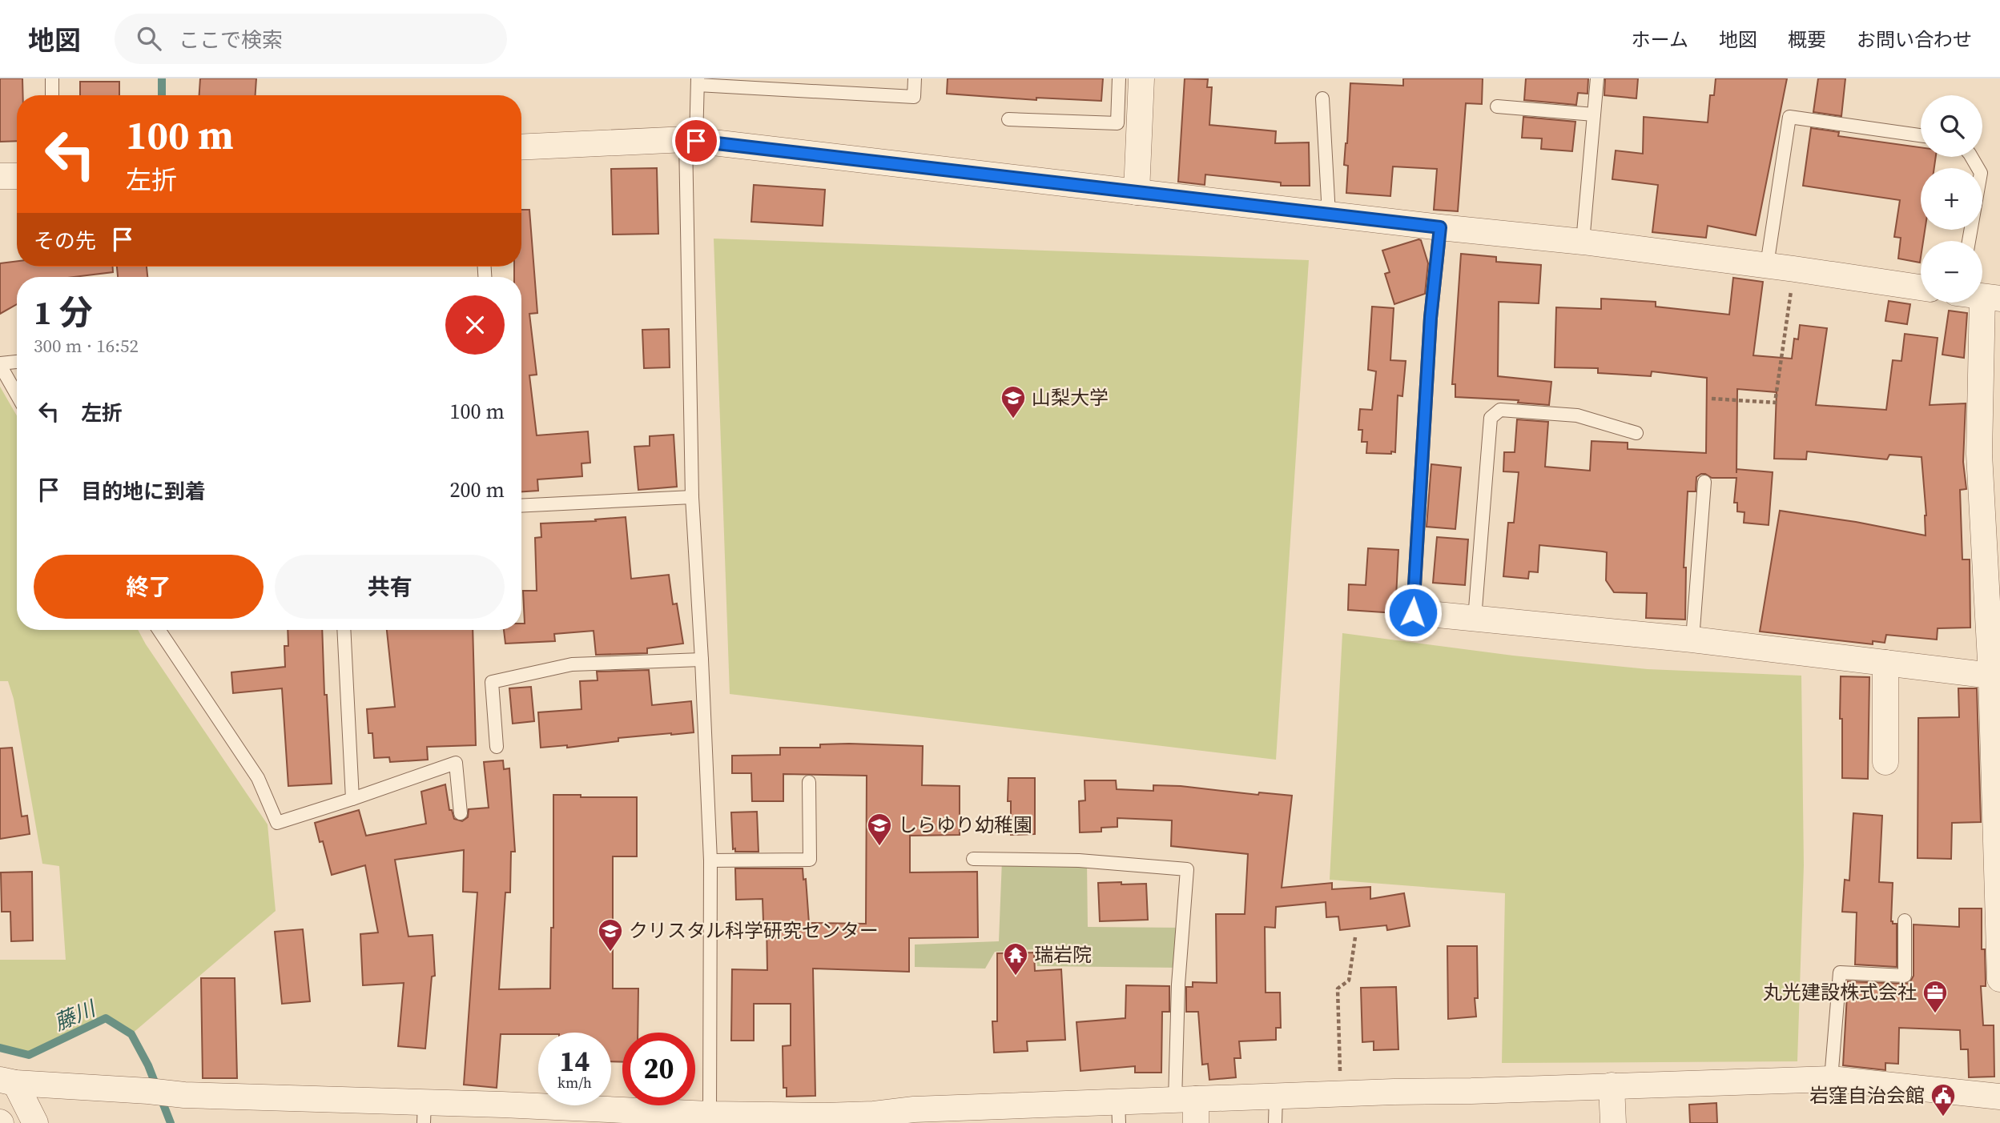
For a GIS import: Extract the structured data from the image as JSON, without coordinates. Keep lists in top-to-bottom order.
{
  "water": ["藤川"],
  "places": {
    "school or university": ["山梨大学", "しらゆり幼稚園", "クリスタル科学研究センター"],
    "temple": ["瑞岩院"],
    "office": ["丸光建設株式会社"],
    "public building": ["岩窪自治会館"]
  },
  "page": {
    "header": "地図",
    "search": "ここで検索",
    "nav": [
      "ホーム",
      "地図",
      "概要",
      "お問い合わせ"
    ],
    "map_buttons": ["+", "−"],
    "turn": ["100 m", "左折"],
    "then": "その先",
    "heading": ["1 分", "300 m · 16:52"],
    "list": [
      {
        "name": "左折",
        "value": "100 m"
      },
      {
        "name": "目的地に到着",
        "value": "200 m"
      }
    ],
    "buttons": ["終了", "共有"],
    "speed": "14 km/h",
    "limit": "20"
  }
}
